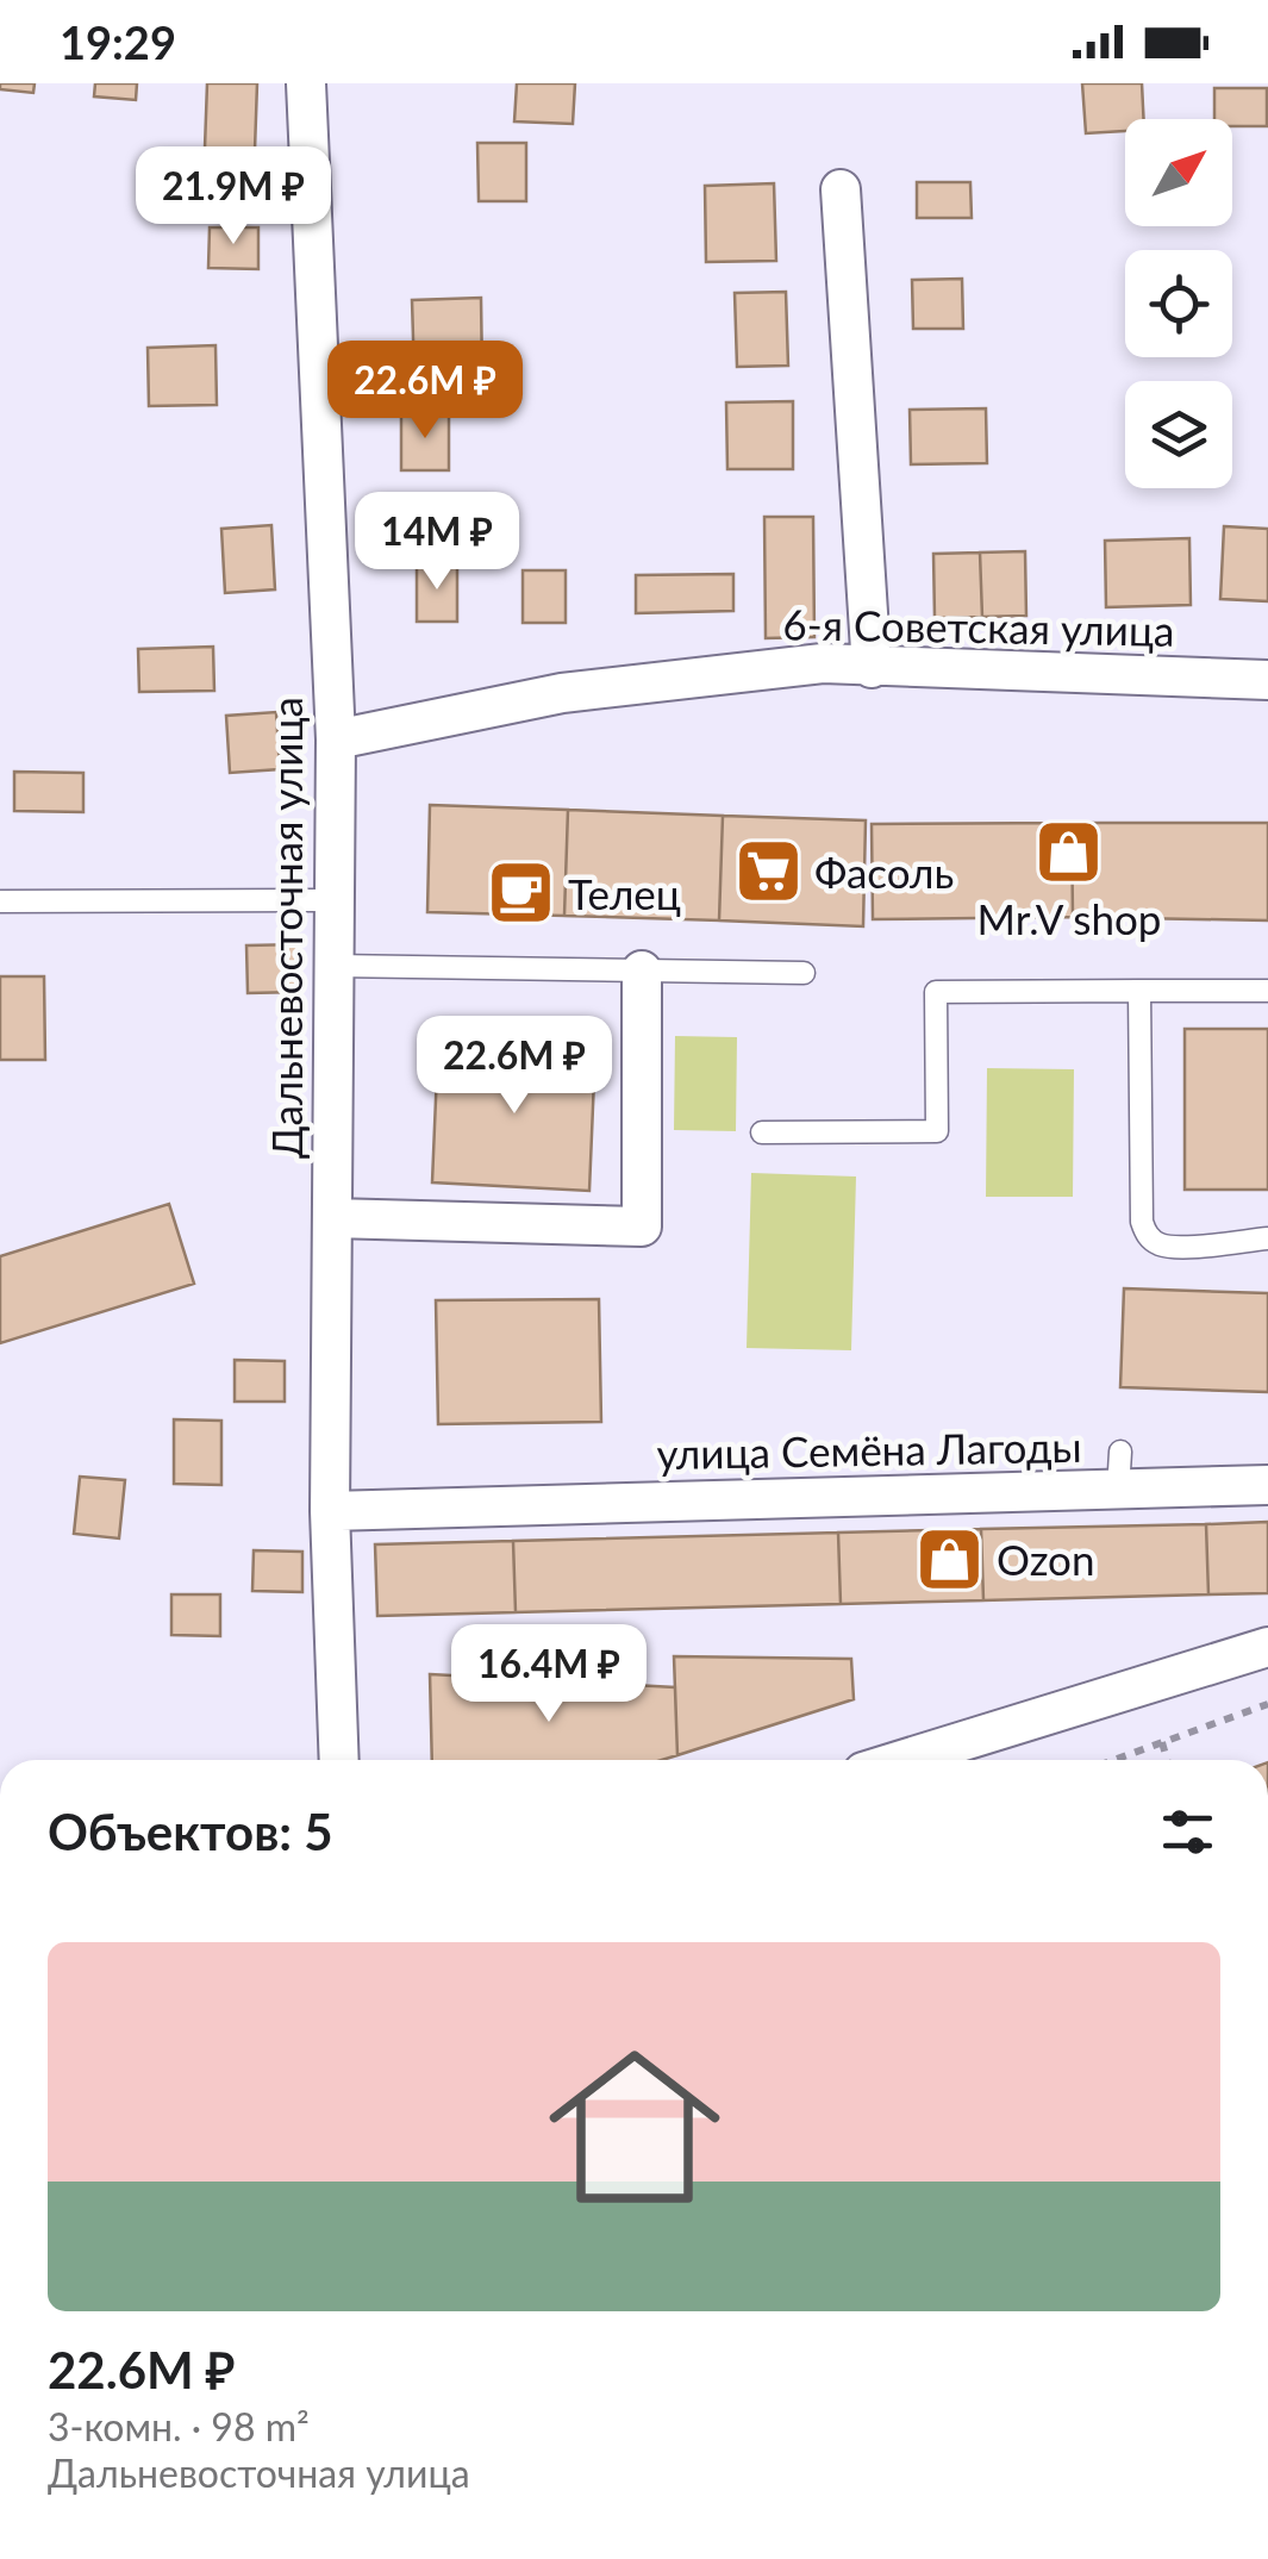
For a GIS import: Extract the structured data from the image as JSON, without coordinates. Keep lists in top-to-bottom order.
{
  "streets": {
    "street": ["6-я Советская улица", "Дальневосточная улица", "улица Семёна Лагоды"]
  },
  "crossings": [
    ["6-я Советская улица", "Дальневосточная улица"],
    ["Дальневосточная улица", "улица Семёна Лагоды"]
  ],
  "places": {
    "shop": ["Mr.V shop", "Ozon"],
    "supermarket": ["Фасоль"],
    "cafe": ["Телец"]
  },
  "north": "top right",
  "page": {
    "status": "19:29",
    "price": [
      "21.9M ₽",
      "22.6M ₽",
      "14M ₽",
      "22.6M ₽",
      "16.4M ₽"
    ],
    "heading": "Объектов: 5",
    "list": [
      {
        "name": "22.6M ₽",
        "note": "3-комн. · 98 m² · Дальневосточная улица"
      }
    ]
  }
}
